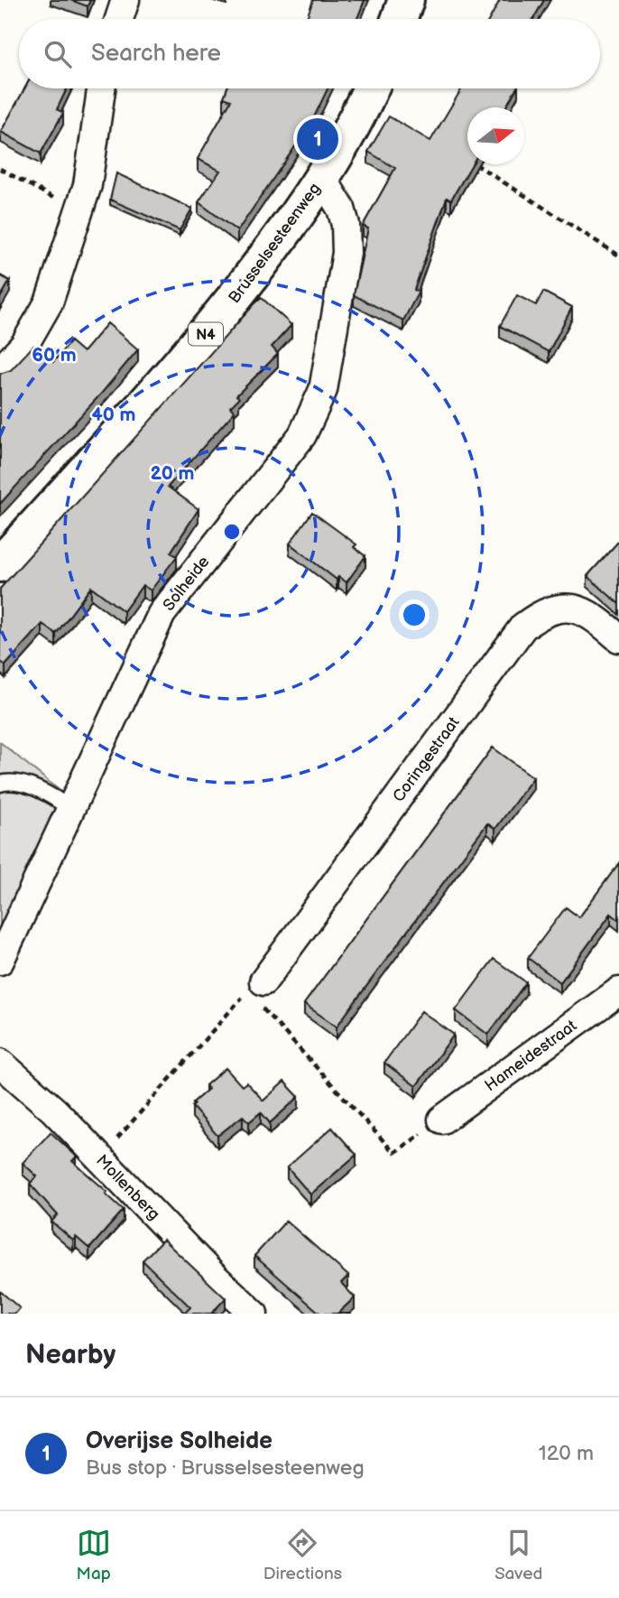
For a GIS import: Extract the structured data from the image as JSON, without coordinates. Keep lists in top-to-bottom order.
{
  "streets": {
    "main road": ["Brusselsesteenweg", "N4"],
    "street": [
      "Solheide",
      "Coringestraat",
      "Hameidestraat",
      "Mollenberg"
    ]
  },
  "crossings": [
    ["Brusselsesteenweg", "Solheide"]
  ],
  "north": "right",
  "page": {
    "search": "Search here",
    "pins": "1",
    "heading": "Nearby",
    "list": [
      {
        "mark": "1",
        "name": "Overijse Solheide",
        "note": "Bus stop · Brusselsesteenweg",
        "value": "120 m"
      }
    ],
    "nav": ["Map", "Directions", "Saved"]
  },
  "rings": ["60 m", "40 m", "20 m"]
}
